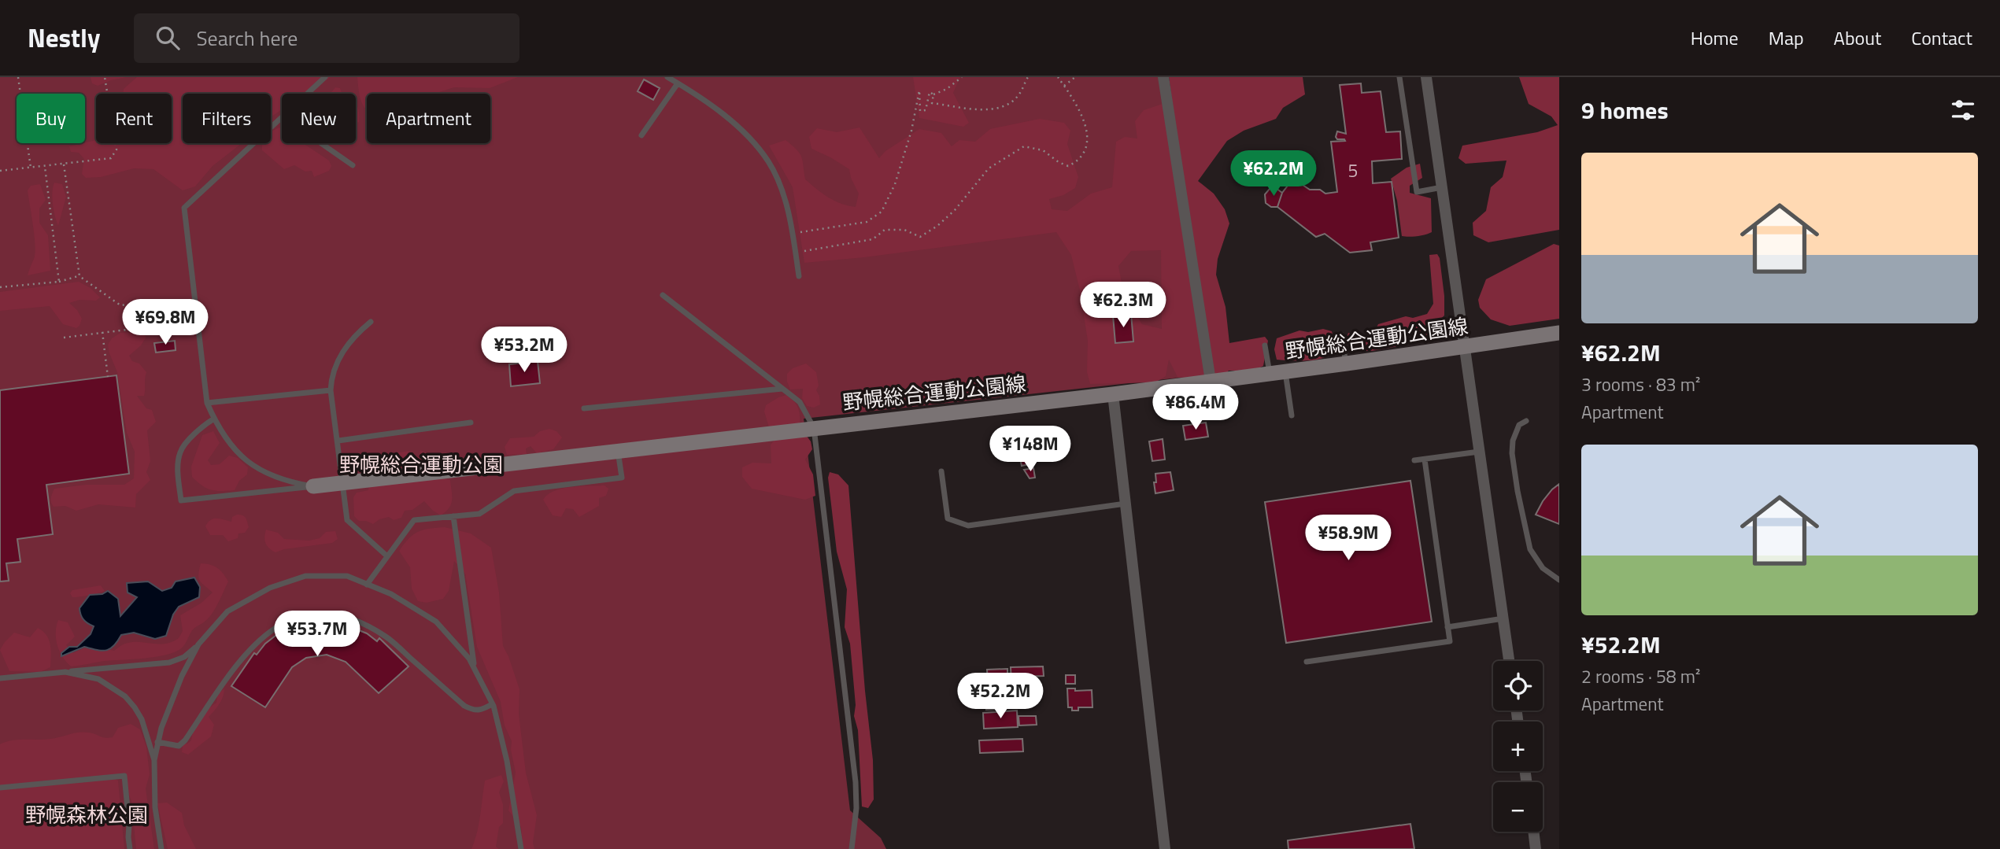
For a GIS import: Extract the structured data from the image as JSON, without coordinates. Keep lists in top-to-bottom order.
{
  "streets": {
    "main road": ["野幌総合運動公園線"]
  },
  "parks": ["野幌総合運動公園", "野幌森林公園"],
  "house_numbers": ["5"],
  "page": {
    "header": "Nestly",
    "search": "Search here",
    "nav": [
      "Home",
      "Map",
      "About",
      "Contact"
    ],
    "heading": "9 homes",
    "chip": [
      "Buy",
      "Rent",
      "Filters",
      "New",
      "Apartment"
    ],
    "list": [
      {
        "name": "¥62.2M",
        "note": "3 rooms · 83 m² · Apartment"
      },
      {
        "name": "¥52.2M",
        "note": "2 rooms · 58 m² · Apartment"
      }
    ],
    "price": [
      "¥62.2M",
      "¥62.3M",
      "¥69.8M",
      "¥53.2M",
      "¥86.4M",
      "¥148M",
      "¥58.9M",
      "¥53.7M",
      "¥52.2M"
    ],
    "map_buttons": ["+", "−"]
  }
}
